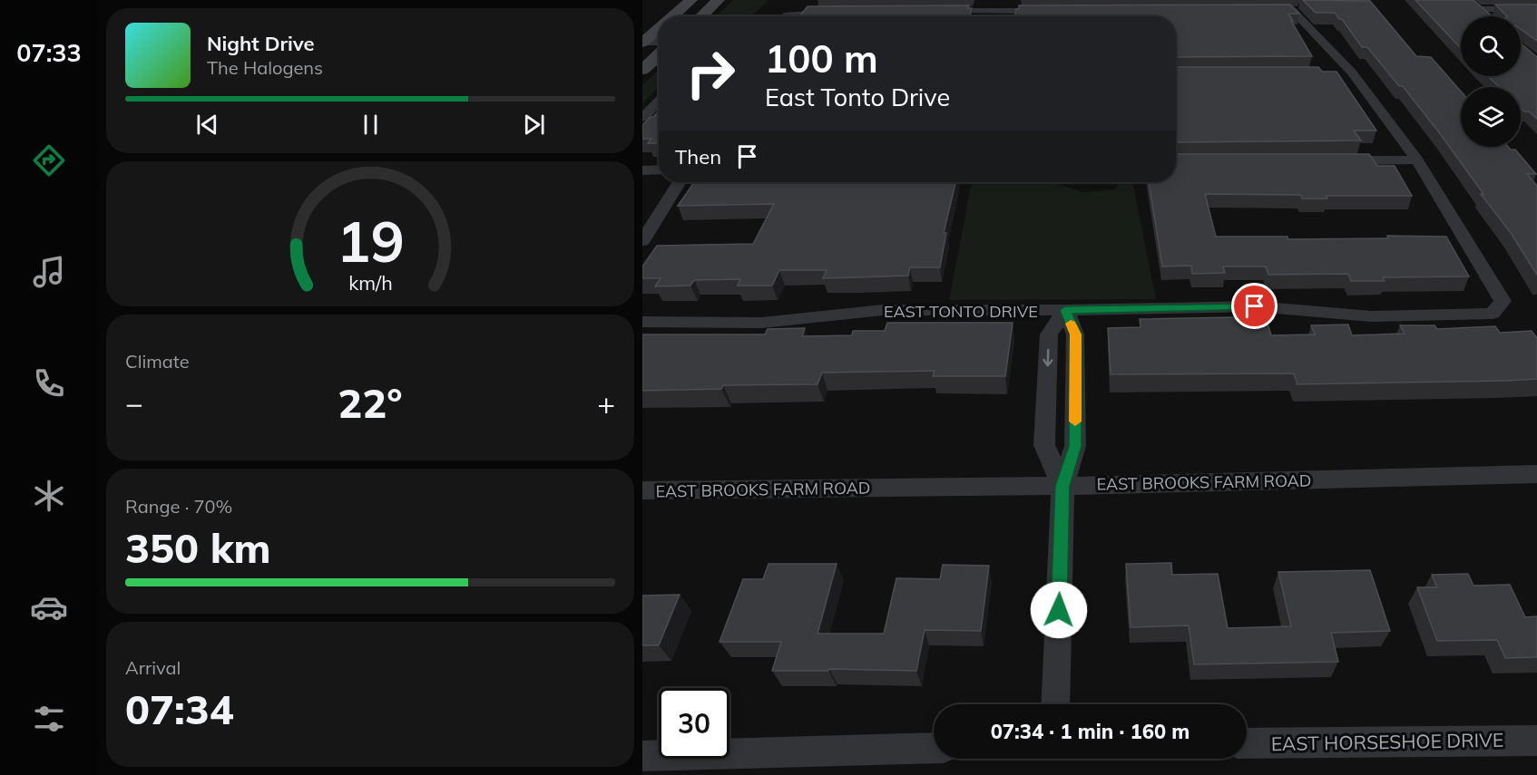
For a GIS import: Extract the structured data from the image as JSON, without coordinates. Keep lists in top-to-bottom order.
{
  "streets": {
    "street": ["EAST TONTO DRIVE", "EAST BROOKS FARM ROAD", "EAST HORSESHOE DRIVE"]
  },
  "page": {
    "tabs": "07:33",
    "turn": ["100 m", "East Tonto Drive"],
    "song": ["Night Drive", "The Halogens"],
    "then": "Then",
    "tile": [
      "Climate",
      ["Range · 70%", "350 km"],
      ["Arrival", "07:34"]
    ],
    "heat": ["−", "22°", "+"],
    "limit": "30",
    "trip": "07:34 · 1 min · 160 m",
    "gauge": ["19", "km/h"]
  }
}
